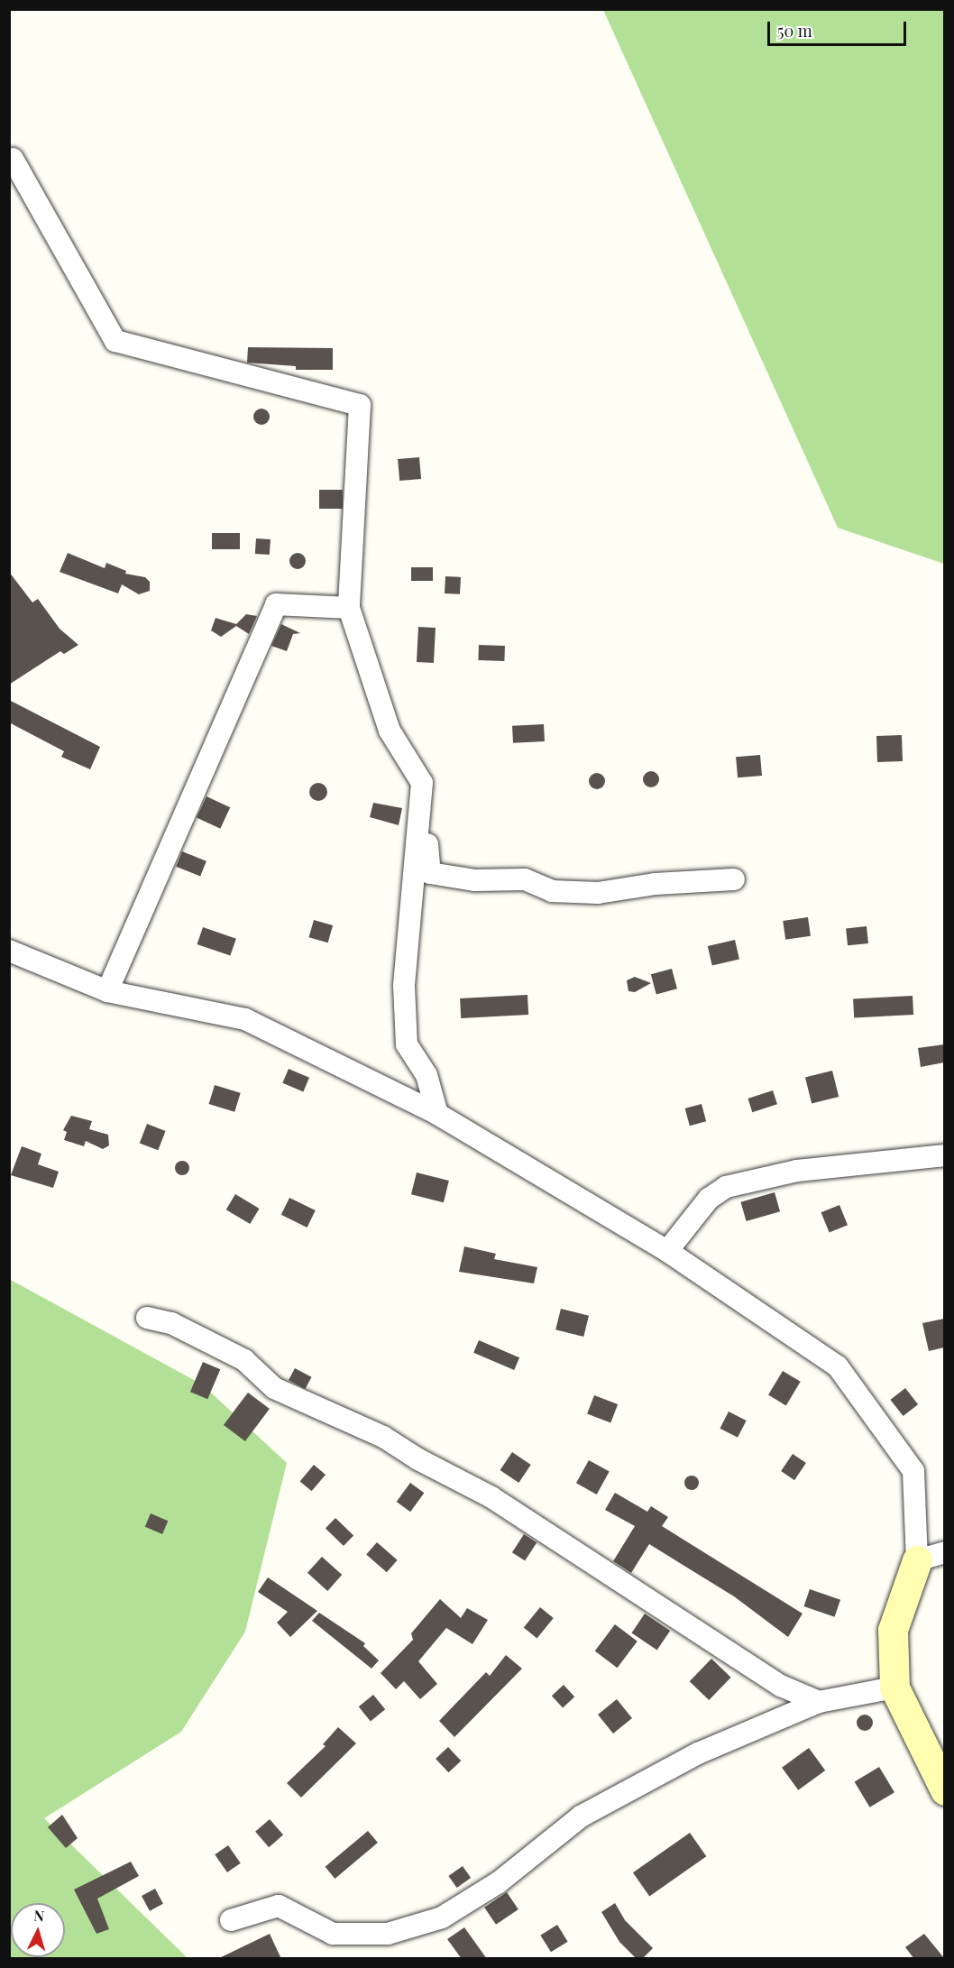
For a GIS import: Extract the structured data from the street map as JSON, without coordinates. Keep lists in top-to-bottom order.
{
  "scale_bar": "50 m",
  "north": "top"
}
